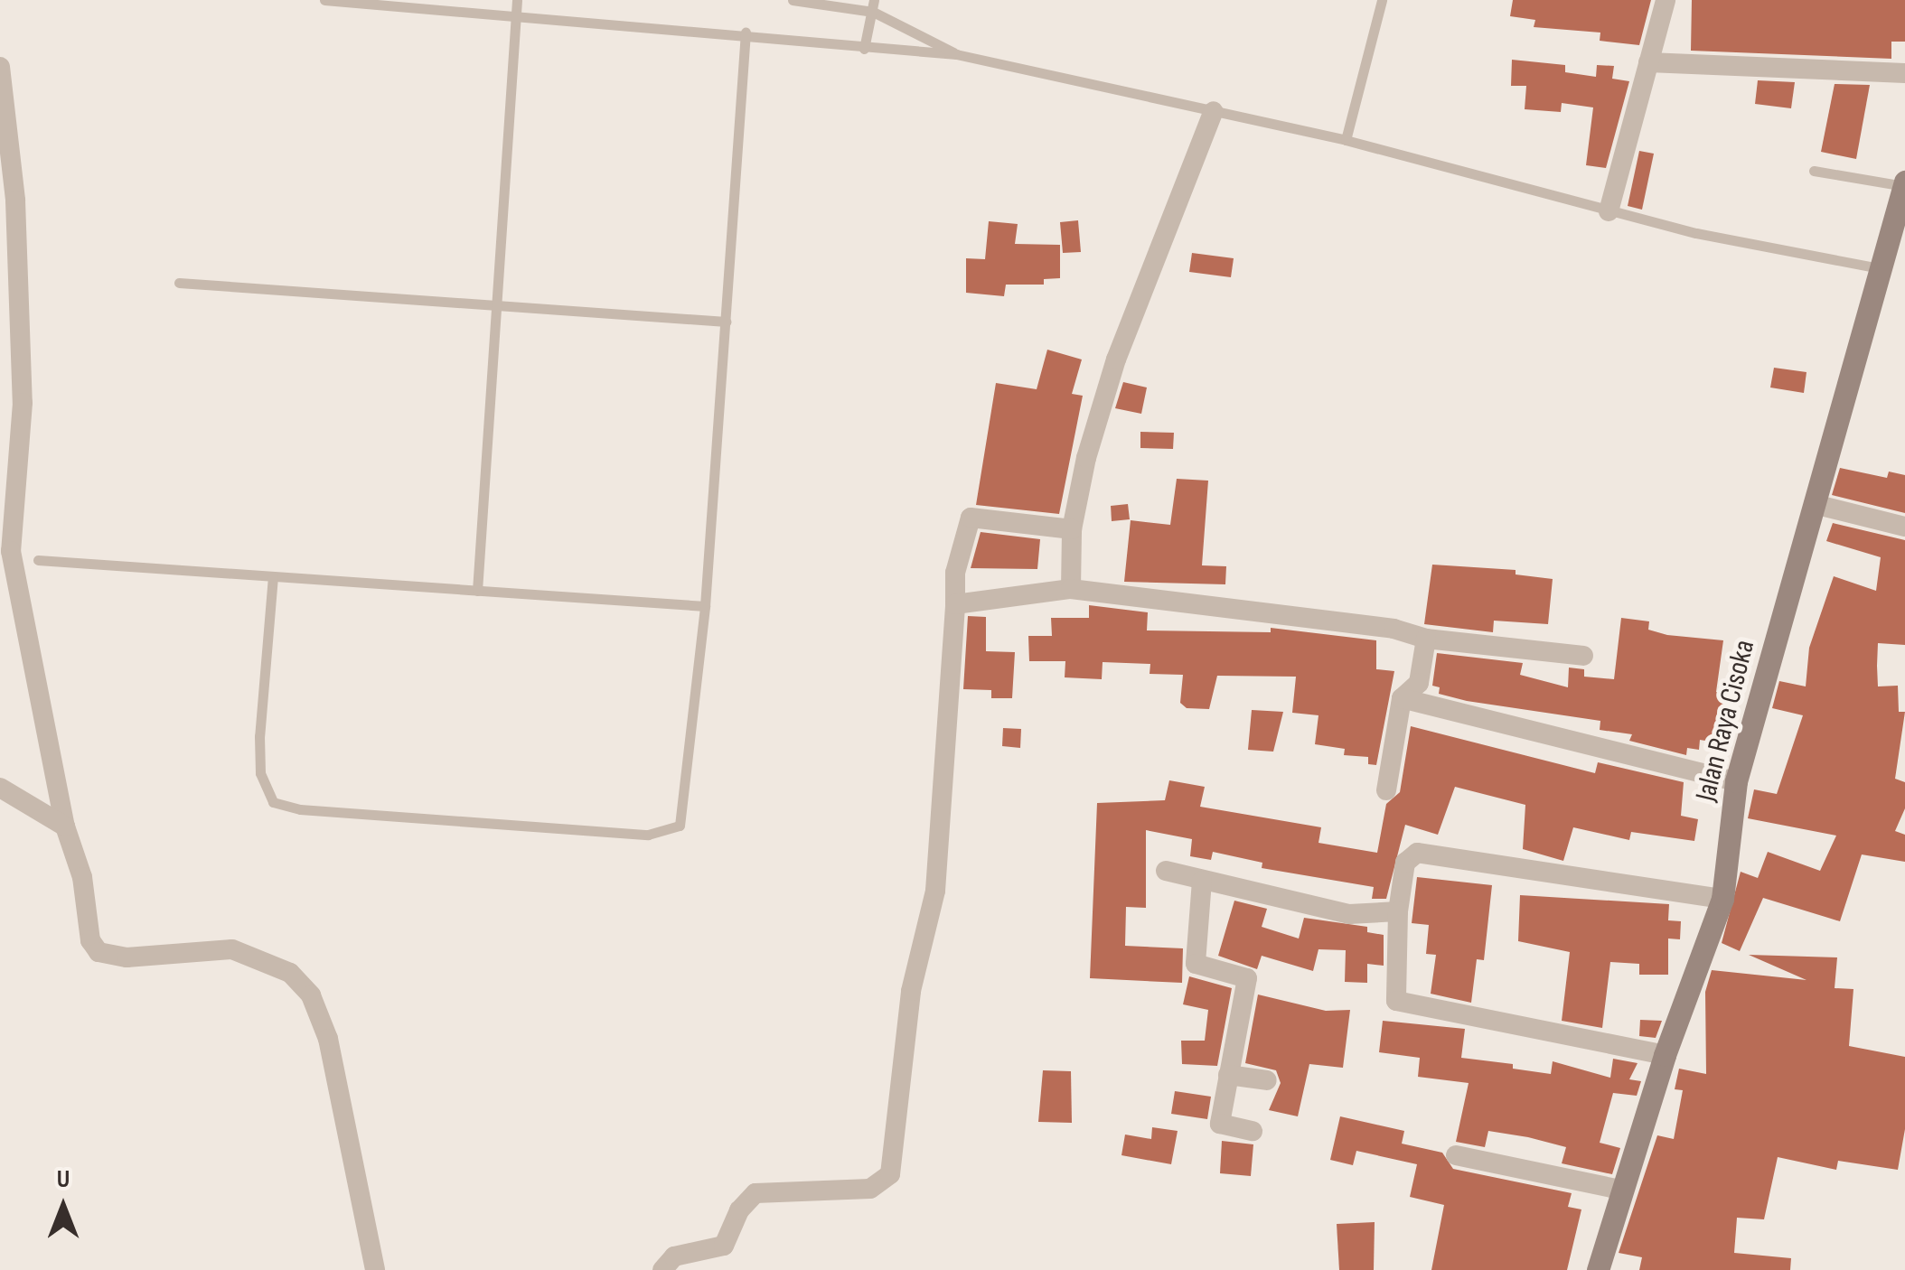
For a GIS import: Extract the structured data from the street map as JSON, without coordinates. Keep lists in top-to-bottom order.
{
  "streets": {
    "street": ["Jalan Raya Cisoka"]
  },
  "north": "top"
}
